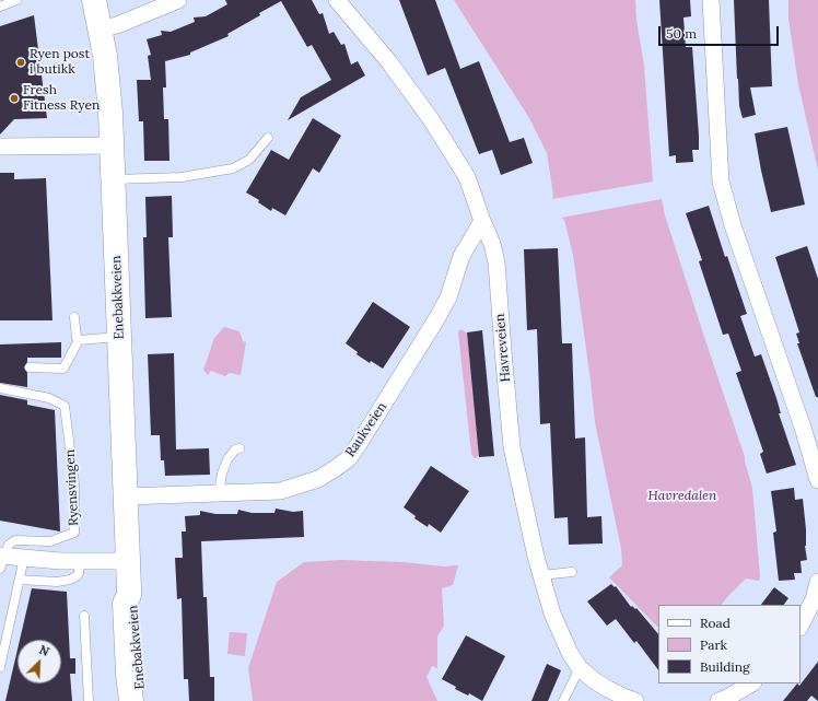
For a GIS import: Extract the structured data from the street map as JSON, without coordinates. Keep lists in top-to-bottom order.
{
  "streets": {
    "main road": ["Enebakkveien"],
    "street": ["Havreveien", "Raukveien", "Ryensvingen"]
  },
  "crossings": [
    ["Enebakkveien", "Raukveien"],
    ["Enebakkveien", "Ryensvingen"],
    ["Havreveien", "Raukveien"]
  ],
  "parks": ["Havredalen"],
  "places": ["Ryen post i butikk", "Fresh Fitness Ryen"],
  "legend": ["Road", "Park", "Building"],
  "scale_bar": "50 m",
  "north": "top right"
}
